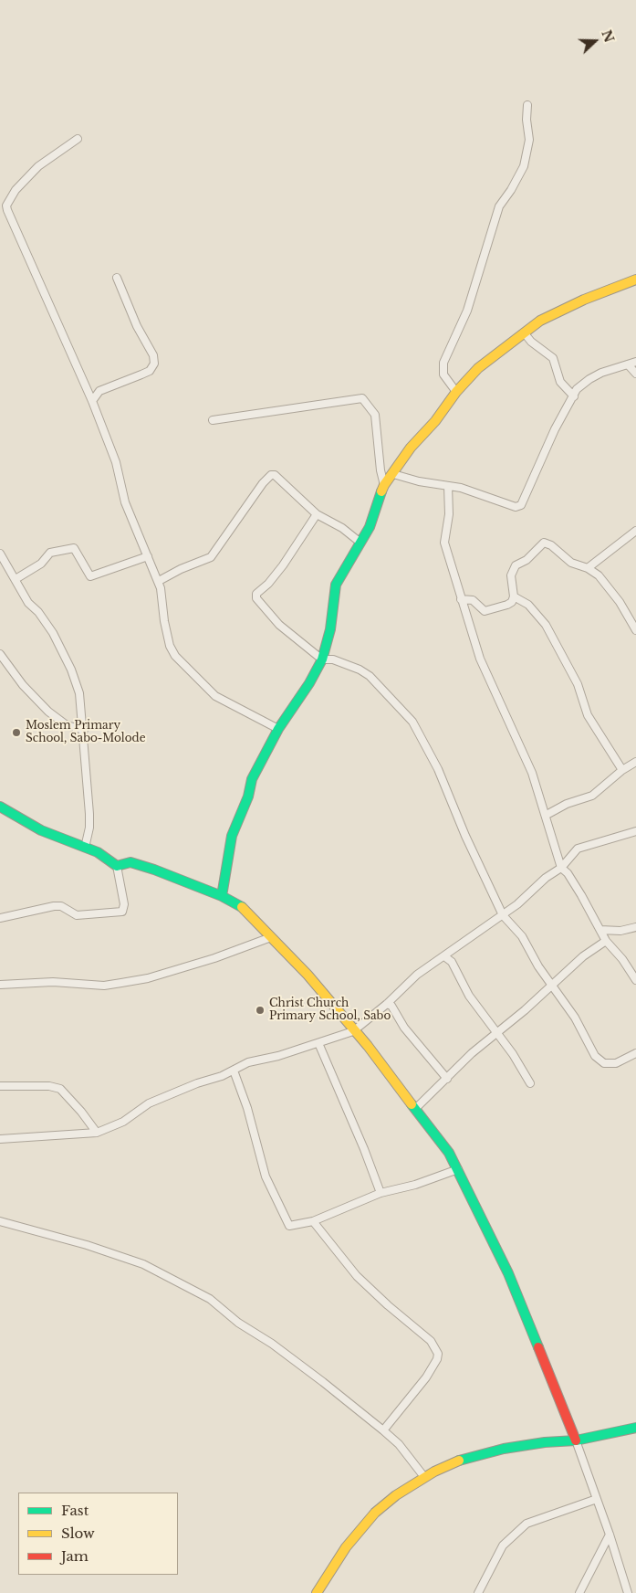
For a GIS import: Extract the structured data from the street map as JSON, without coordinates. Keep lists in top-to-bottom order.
{
  "places": ["Moslem Primary School, Sabo-Molode", "Christ Church Primary School, Sabo"],
  "legend": ["Fast", "Slow", "Jam"],
  "north": "right"
}
